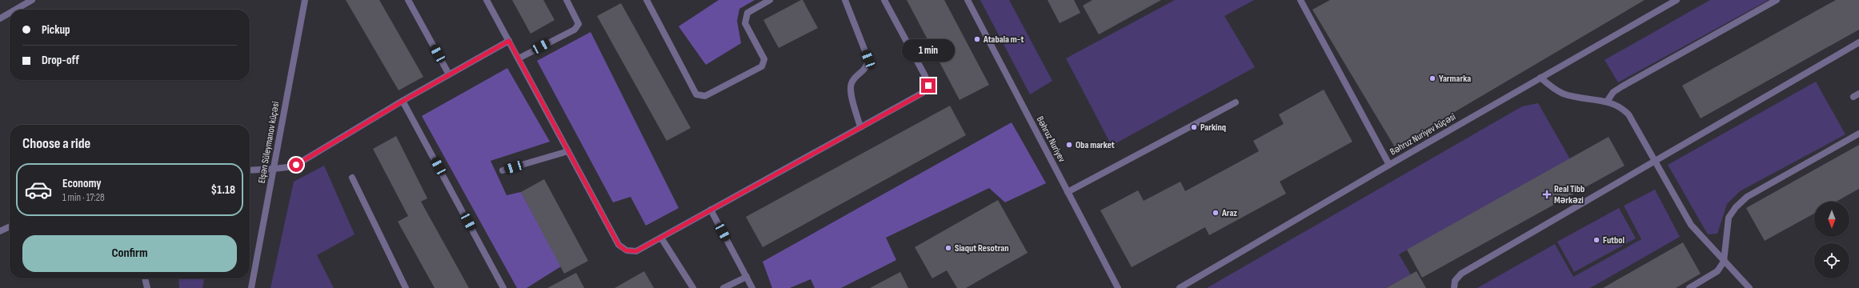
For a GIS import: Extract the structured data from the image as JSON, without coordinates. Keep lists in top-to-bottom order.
{
  "streets": {
    "street": ["Bəhruz Nuriyev küçəsi", "Bəhruz Nuriyev", "Elşən Süleymanov küçəsi"]
  },
  "places": {
    "other": [
      "Atabala m-t",
      "Yarmarka",
      "Parkinq",
      "Oba market",
      "Araz",
      "Futbol",
      "Siaqut Resotran"
    ],
    "health": ["Real Tibb Mərkəzi"]
  },
  "north": "bottom",
  "page": {
    "banner": ["Pickup", "Drop-off"],
    "bubble": "1 min",
    "heading": "Choose a ride",
    "list": [
      {
        "name": "Economy",
        "note": "1 min · 17:28",
        "value": "$1.18"
      }
    ],
    "buttons": "Confirm"
  }
}
